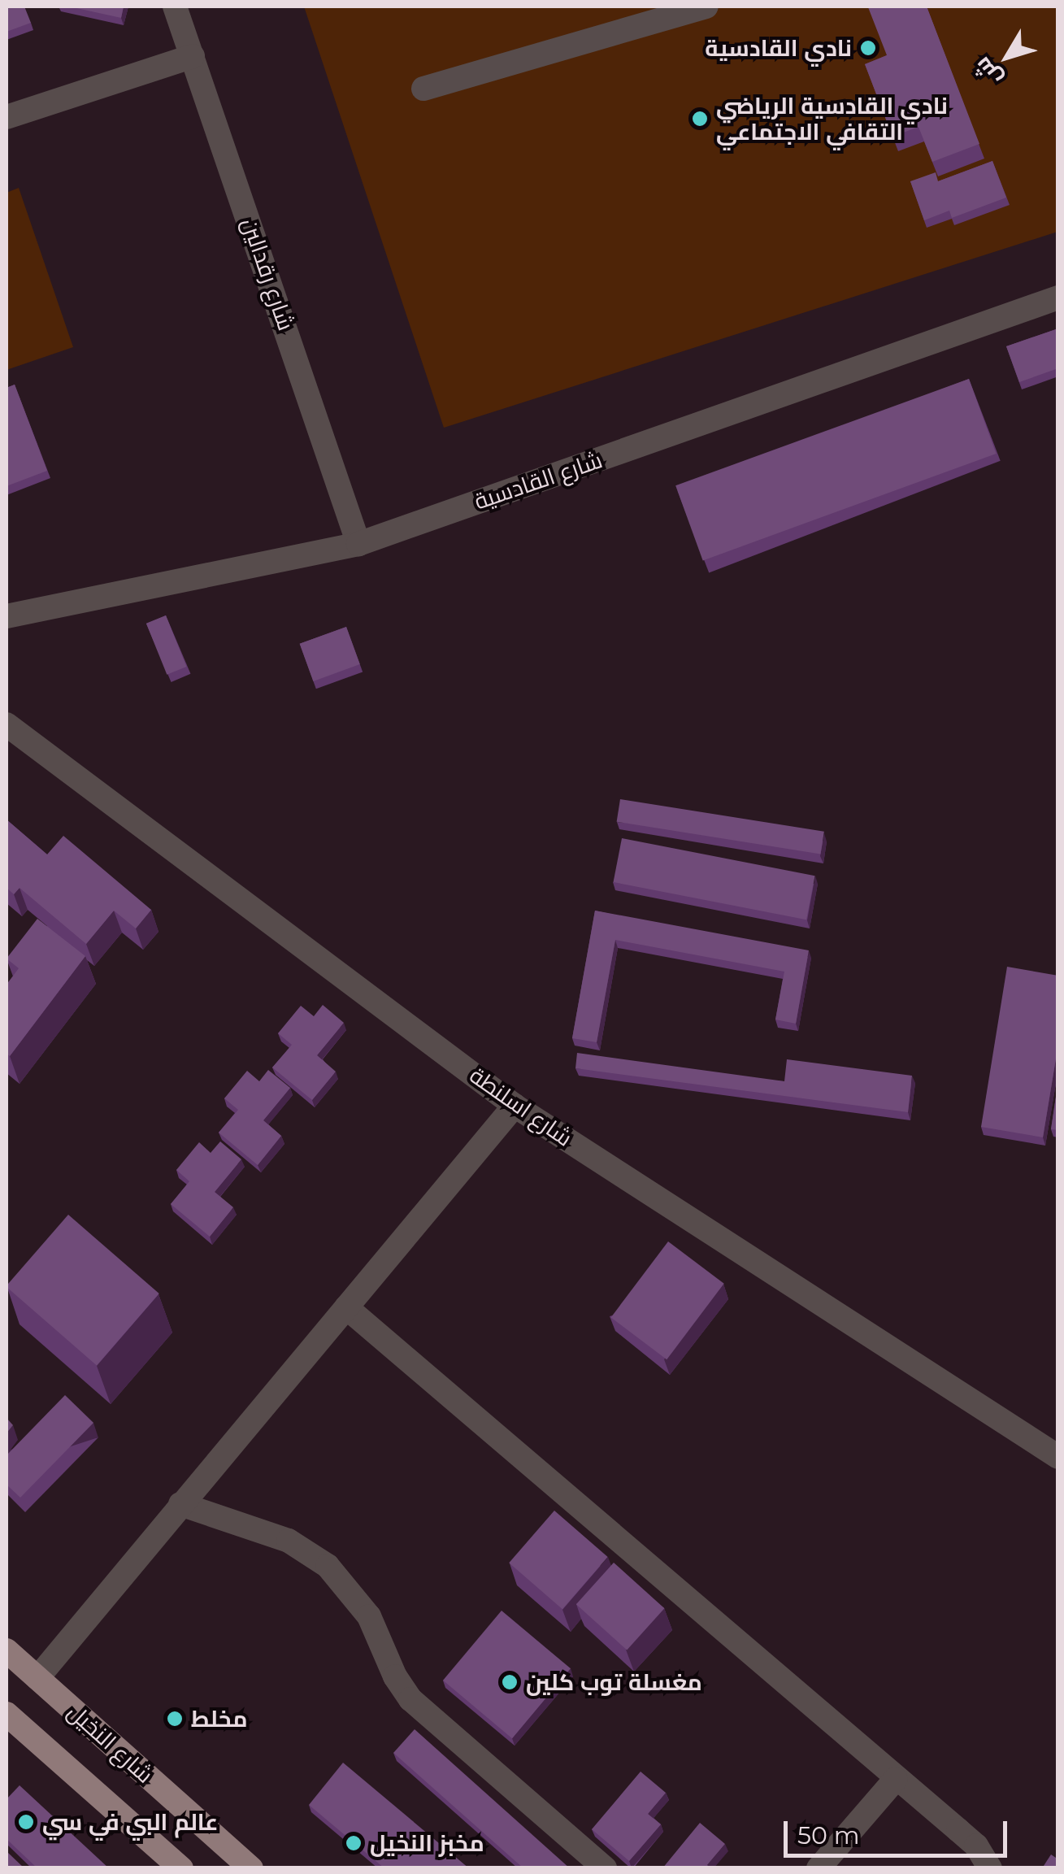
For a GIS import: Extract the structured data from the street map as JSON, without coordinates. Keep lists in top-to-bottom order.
{
  "streets": {
    "main road": ["شارع النخيل"],
    "street": ["شارع رقدالين", "شارع القادسية", "شارع اسلنطة"]
  },
  "crossings": [
    ["شارع رقدالين", "شارع القادسية"]
  ],
  "places": [
    "نادي القادسية",
    "نادي القادسية الرياضي التقافي الاجتماعي",
    "مغسلة توب كلين",
    "مخلط",
    "عالم البي في سي",
    "مخبز النخيل"
  ],
  "scale_bar": "50 m",
  "north": "bottom left"
}
